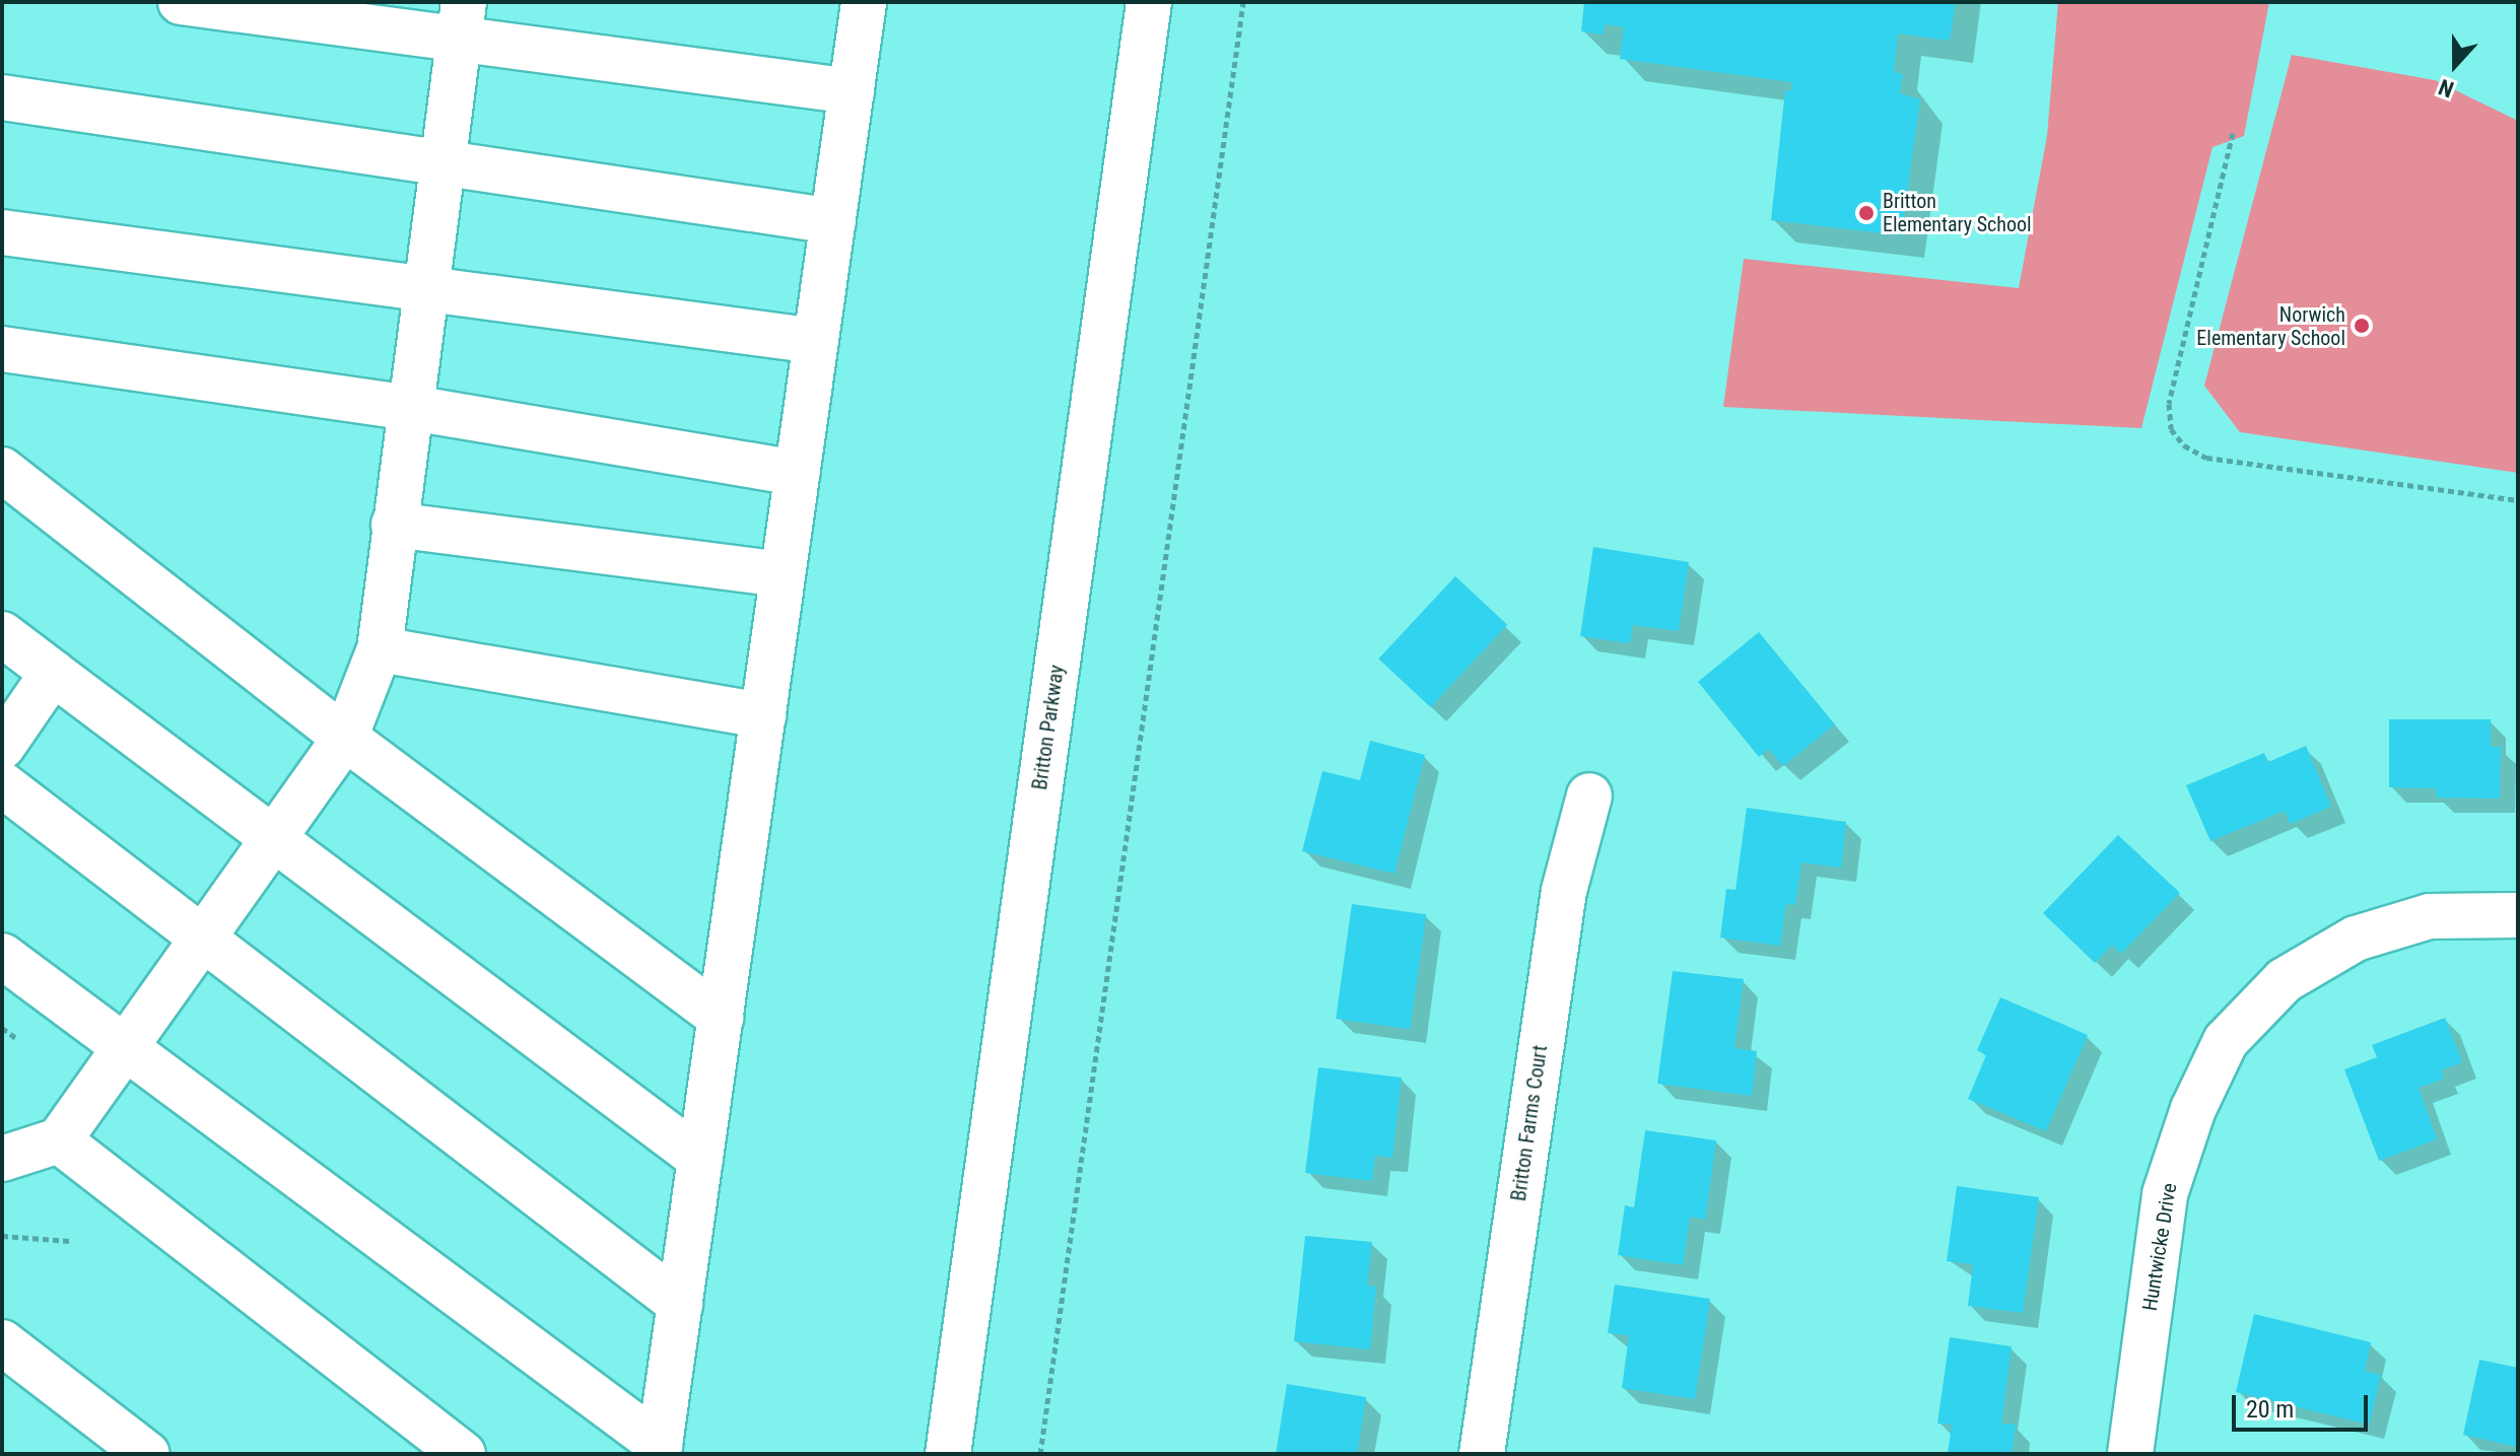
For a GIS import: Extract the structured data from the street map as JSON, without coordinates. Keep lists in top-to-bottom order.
{
  "streets": {
    "main road": ["Britton Parkway", "Britton Farms Court", "Huntwicke Drive"]
  },
  "places": ["Britton Elementary School", "Norwich Elementary School"],
  "scale_bar": "20 m",
  "north": "bottom"
}
